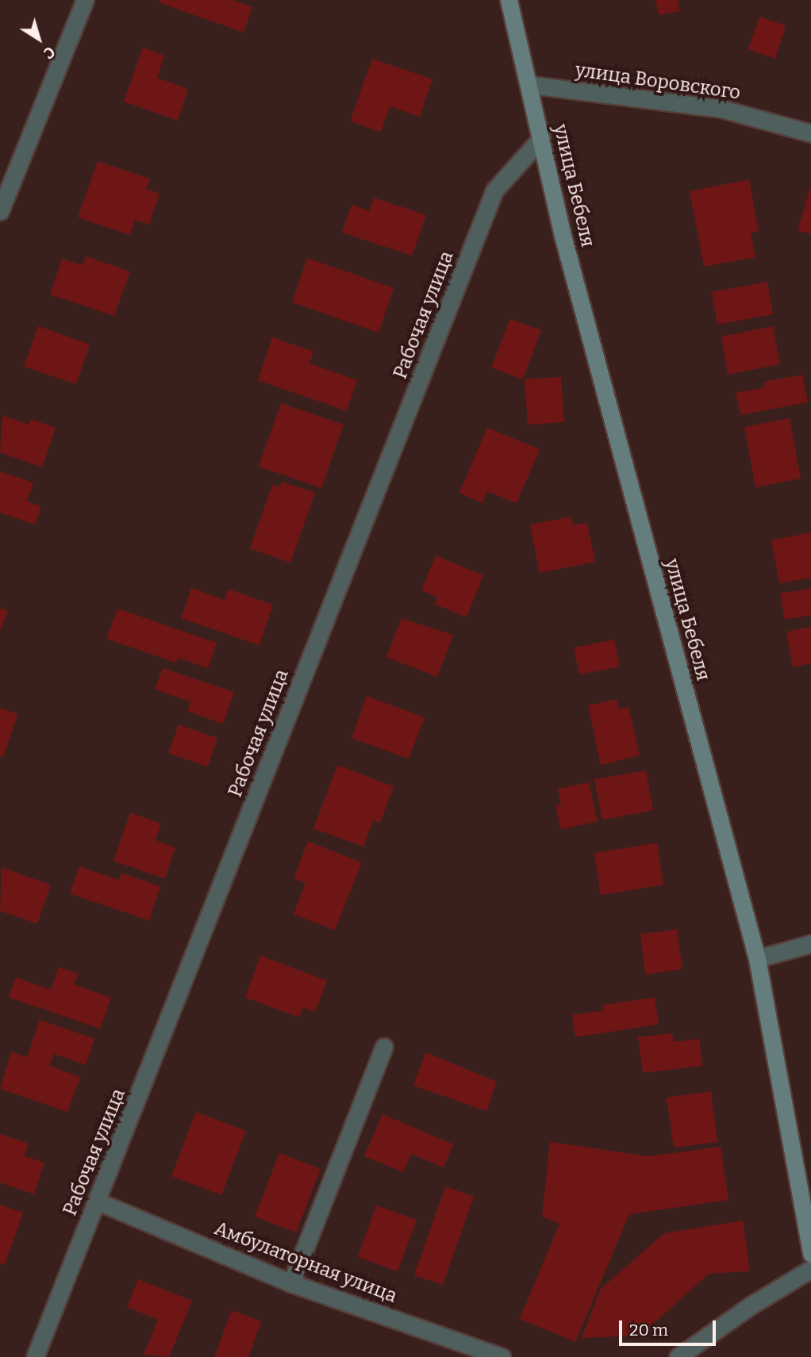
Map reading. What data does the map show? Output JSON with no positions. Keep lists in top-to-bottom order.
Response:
{
  "streets": {
    "street": [
      "улица Воровского",
      "улица Бебеля",
      "Рабочая улица",
      "Амбулаторная улица"
    ]
  },
  "crossings": [
    ["улица Воровского", "улица Бебеля"],
    ["улица Бебеля", "Рабочая улица"],
    ["Рабочая улица", "Амбулаторная улица"]
  ],
  "scale_bar": "20 m",
  "north": "bottom right"
}
